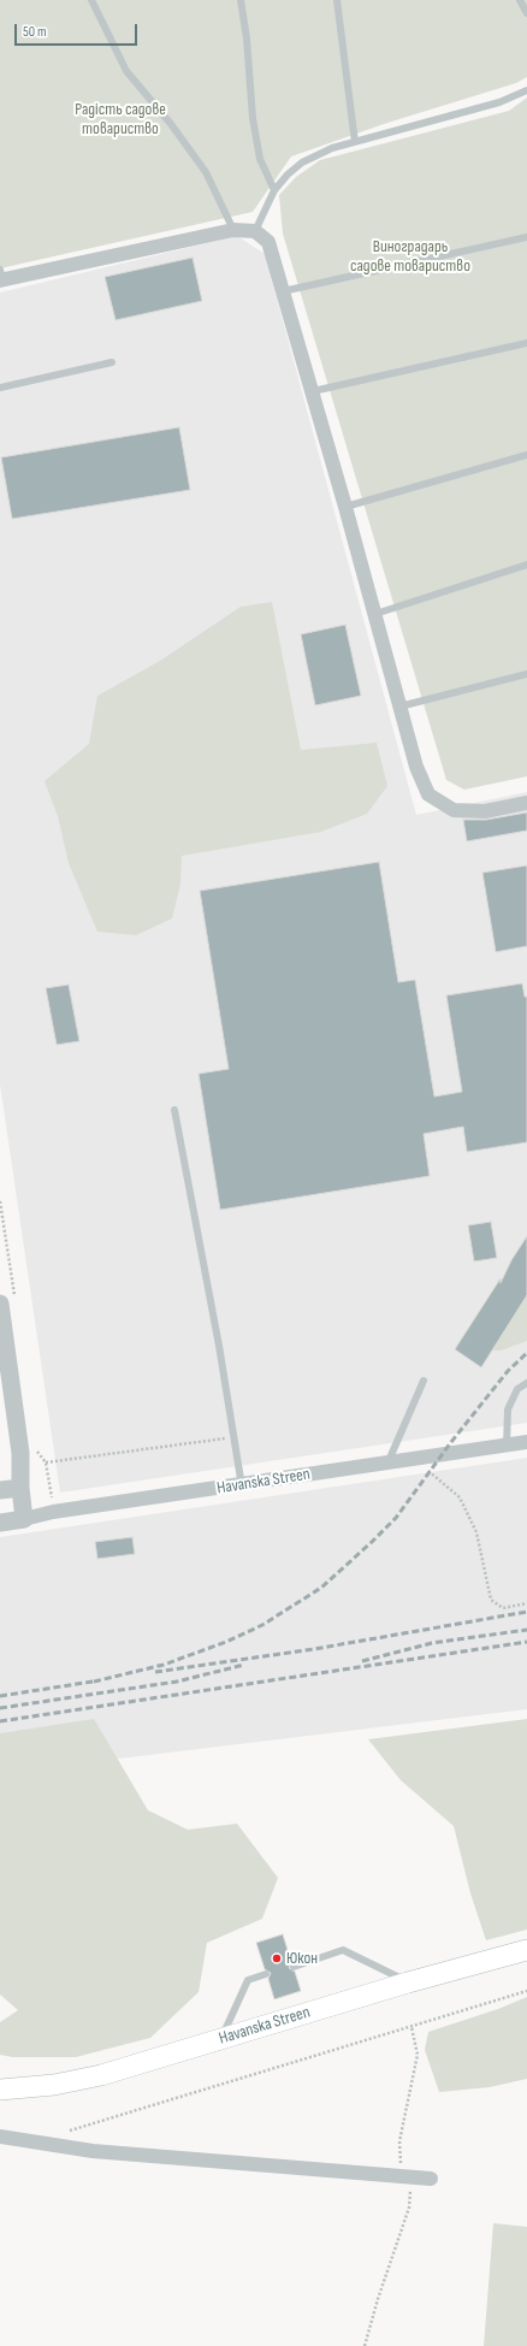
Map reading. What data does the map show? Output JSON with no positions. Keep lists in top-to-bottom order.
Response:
{
  "streets": {
    "main road": ["Havanska Streen"]
  },
  "parks": ["Радість садове товариство", "Виноградарь садове товариство"],
  "places": ["Юкон"],
  "scale_bar": "50 m"
}
